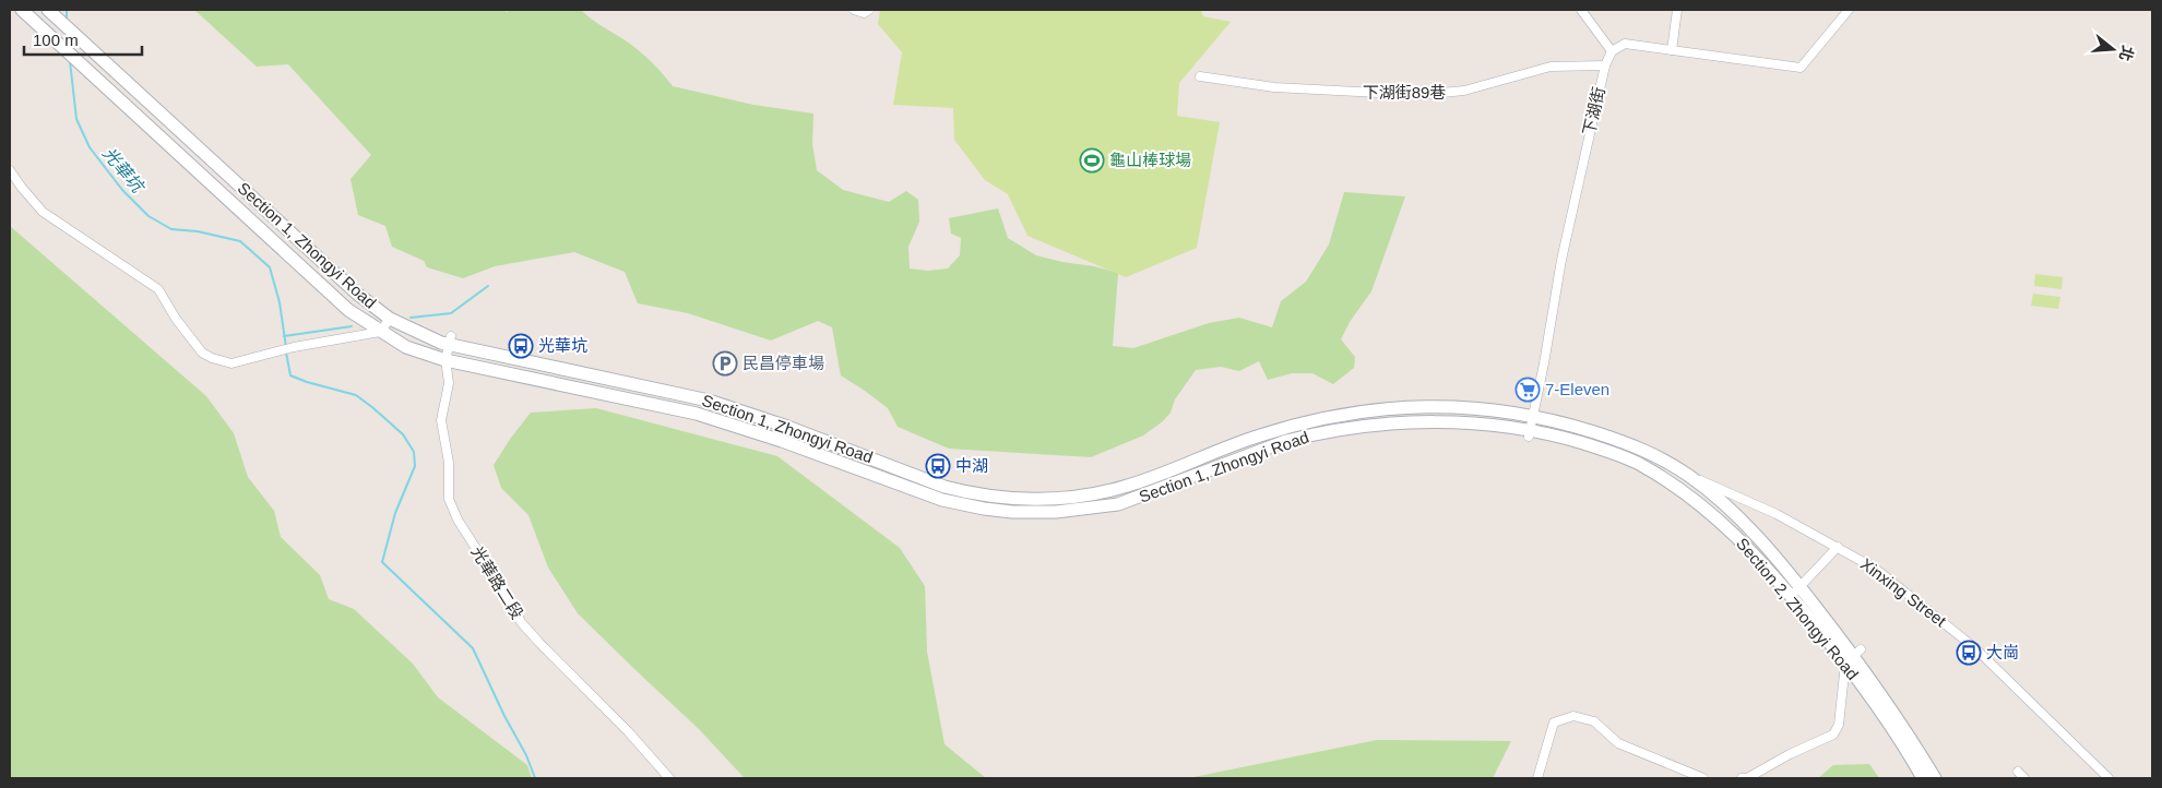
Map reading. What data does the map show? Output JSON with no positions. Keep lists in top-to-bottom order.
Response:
{
  "streets": {
    "main road": ["Section 1, Zhongyi Road", "Section 2, Zhongyi Road"],
    "street": [
      "下湖街89巷",
      "下湖街",
      "光華路二段",
      "Xinxing Street"
    ]
  },
  "crossings": [
    ["下湖街89巷", "下湖街"],
    ["下湖街", "Section 1, Zhongyi Road"],
    ["下湖街", "Section 2, Zhongyi Road"],
    ["Section 1, Zhongyi Road", "光華路二段"],
    ["Section 1, Zhongyi Road", "Section 2, Zhongyi Road"],
    ["Xinxing Street", "Section 2, Zhongyi Road"]
  ],
  "water": ["光華坑"],
  "places": {
    "sports": ["龜山棒球場"],
    "bus stop": ["光華坑", "中湖", "大崗"],
    "parking": ["民昌停車場"],
    "supermarket": ["7-Eleven"]
  },
  "scale_bar": "100 m",
  "north": "right"
}
